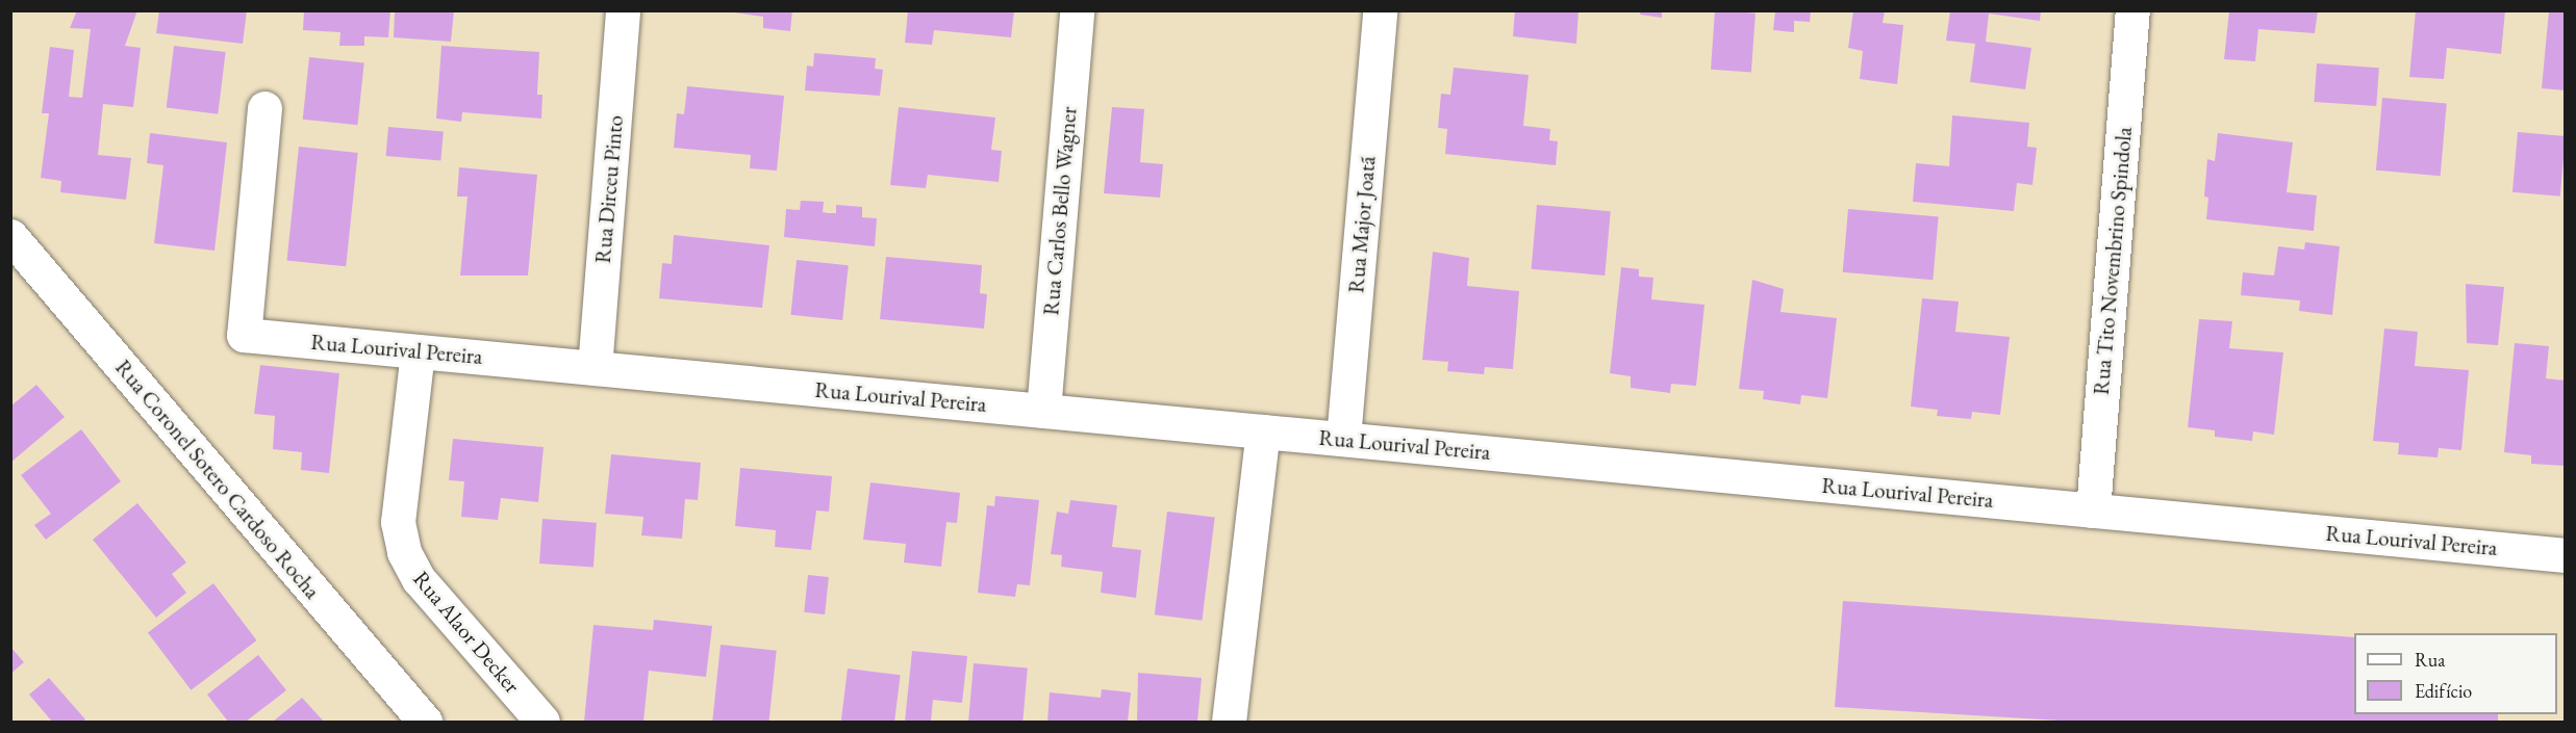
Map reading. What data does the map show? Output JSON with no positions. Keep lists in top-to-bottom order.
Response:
{
  "streets": {
    "street": [
      "Rua Dirceu Pinto",
      "Rua Carlos Bello Wagner",
      "Rua Major Joatã",
      "Rua Tito Novembrino Spindola",
      "Rua Lourival Pereira",
      "Rua Coronel Sotero Cardoso Rocha",
      "Rua Alaor Decker"
    ]
  },
  "crossings": [
    ["Rua Dirceu Pinto", "Rua Lourival Pereira"],
    ["Rua Carlos Bello Wagner", "Rua Lourival Pereira"],
    ["Rua Major Joatã", "Rua Lourival Pereira"],
    ["Rua Tito Novembrino Spindola", "Rua Lourival Pereira"],
    ["Rua Lourival Pereira", "Rua Alaor Decker"]
  ],
  "legend": ["Rua", "Edifício"]
}
